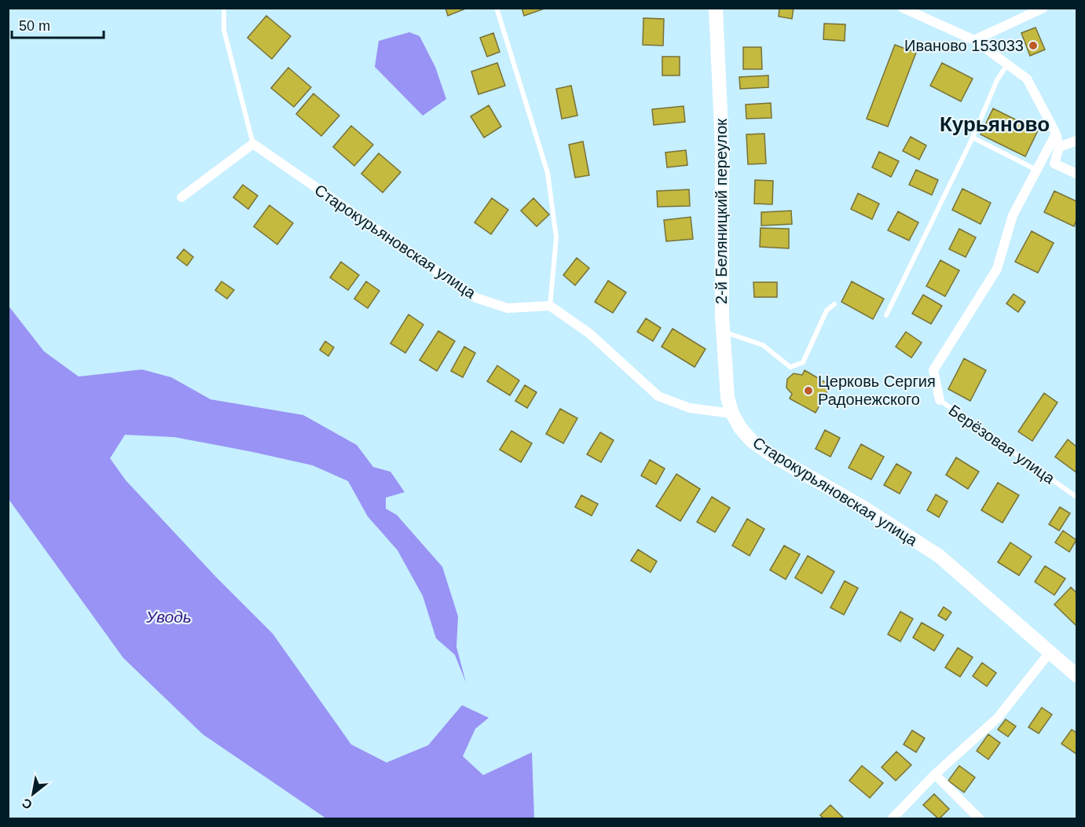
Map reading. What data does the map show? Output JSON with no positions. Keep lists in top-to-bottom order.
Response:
{
  "streets": {
    "main road": ["2-й Беляницкий переулок", "Старокурьяновская улица"],
    "street": ["Берёзовая улица"]
  },
  "crossings": [
    ["2-й Беляницкий переулок", "Старокурьяновская улица"]
  ],
  "districts": ["Курьяново"],
  "water": ["Уводь"],
  "places": ["Иваново 153033", "Церковь Сергия Радонежского"],
  "scale_bar": "50 m",
  "north": "bottom left"
}
